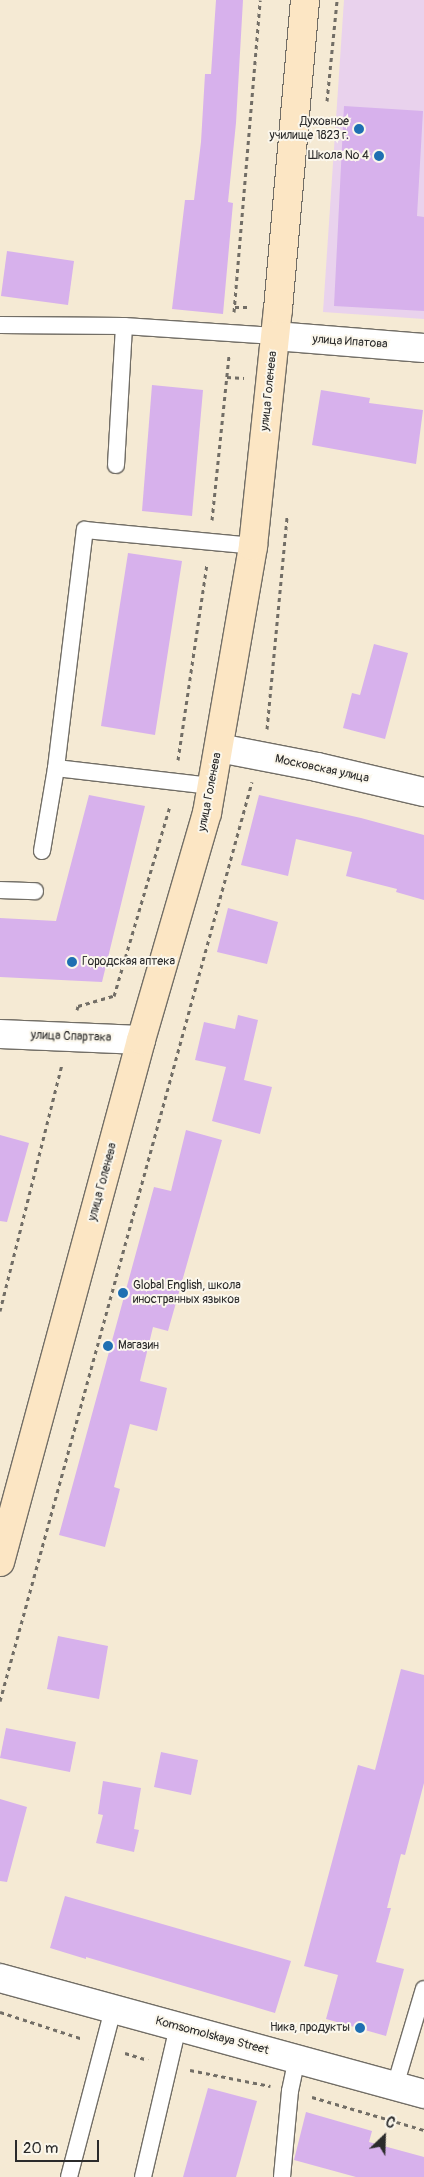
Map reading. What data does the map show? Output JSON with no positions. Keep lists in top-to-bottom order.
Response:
{
  "streets": {
    "main road": ["улица Голенева"],
    "street": [
      "улица Ипатова",
      "Московская улица",
      "улица Спартака",
      "Komsomolskaya Street"
    ]
  },
  "crossings": [
    ["улица Ипатова", "улица Голенева"],
    ["улица Голенева", "Московская улица"],
    ["улица Голенева", "улица Спартака"]
  ],
  "places": [
    "Духовное училище 1823 г.",
    "Школа № 4",
    "Городская аптека",
    "Global English, школа иностранных языков",
    "Магазин",
    "Ника, продукты"
  ],
  "scale_bar": "20 m",
  "north": "top right"
}
